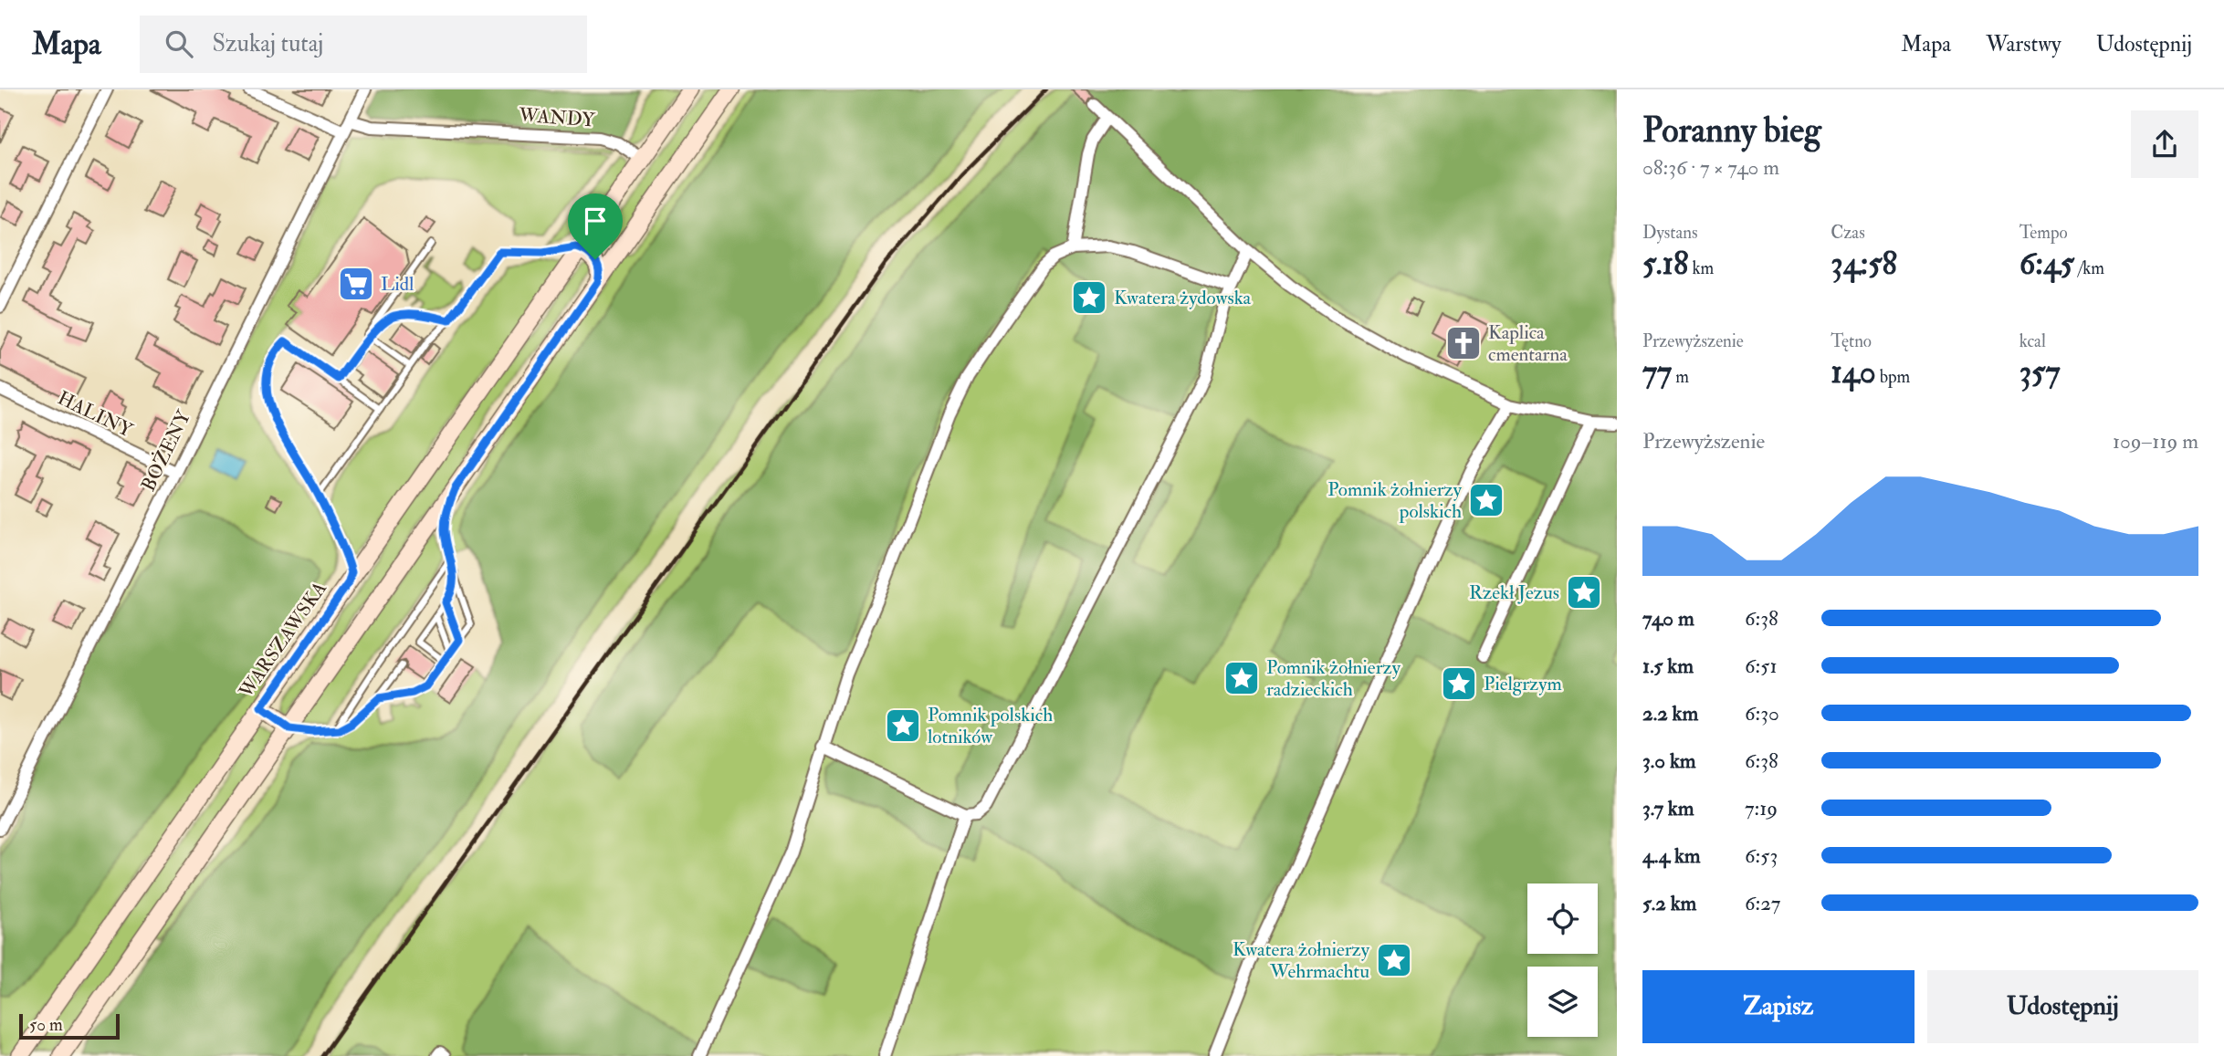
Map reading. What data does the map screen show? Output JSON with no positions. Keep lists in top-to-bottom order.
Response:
{
  "streets": {
    "main road": ["WARSZAWSKA"],
    "street": ["WANDY", "HALINY", "BOŻENY"]
  },
  "crossings": [
    ["WANDY", "BOŻENY"],
    ["WANDY", "WARSZAWSKA"],
    ["HALINY", "BOŻENY"]
  ],
  "places": {
    "supermarket": ["Lidl"],
    "place": [
      "Kwatera żydowska",
      "Pomnik żołnierzy polskich",
      "Rzekł Jezus",
      "Pomnik żołnierzy radzieckich",
      "Pielgrzym",
      "Pomnik polskich lotników",
      "Kwatera żołnierzy Wehrmachtu"
    ],
    "church": ["Kaplica cmentarna"]
  },
  "scale_bar": "50 m",
  "page": {
    "header": "Mapa",
    "search": "Szukaj tutaj",
    "nav": ["Mapa", "Warstwy", "Udostępnij"],
    "heading": ["Poranny bieg", "08:36 · 7 × 740 m"],
    "stats": [
      ["Dystans", "5.18 km"],
      ["Czas", "34:58"],
      ["Tempo", "6:45 /km"],
      ["Przewyższenie", "77 m"],
      ["Tętno", "140 bpm"],
      ["kcal", "357"]
    ],
    "chart": ["Przewyższenie", "109–119 m"],
    "list": [
      {
        "name": "740 m",
        "note": "6:38"
      },
      {
        "name": "1.5 km",
        "note": "6:51"
      },
      {
        "name": "2.2 km",
        "note": "6:30"
      },
      {
        "name": "3.0 km",
        "note": "6:38"
      },
      {
        "name": "3.7 km",
        "note": "7:19"
      },
      {
        "name": "4.4 km",
        "note": "6:53"
      },
      {
        "name": "5.2 km",
        "note": "6:27"
      }
    ],
    "buttons": ["Zapisz", "Udostępnij"],
    "scale": "50 m"
  }
}
